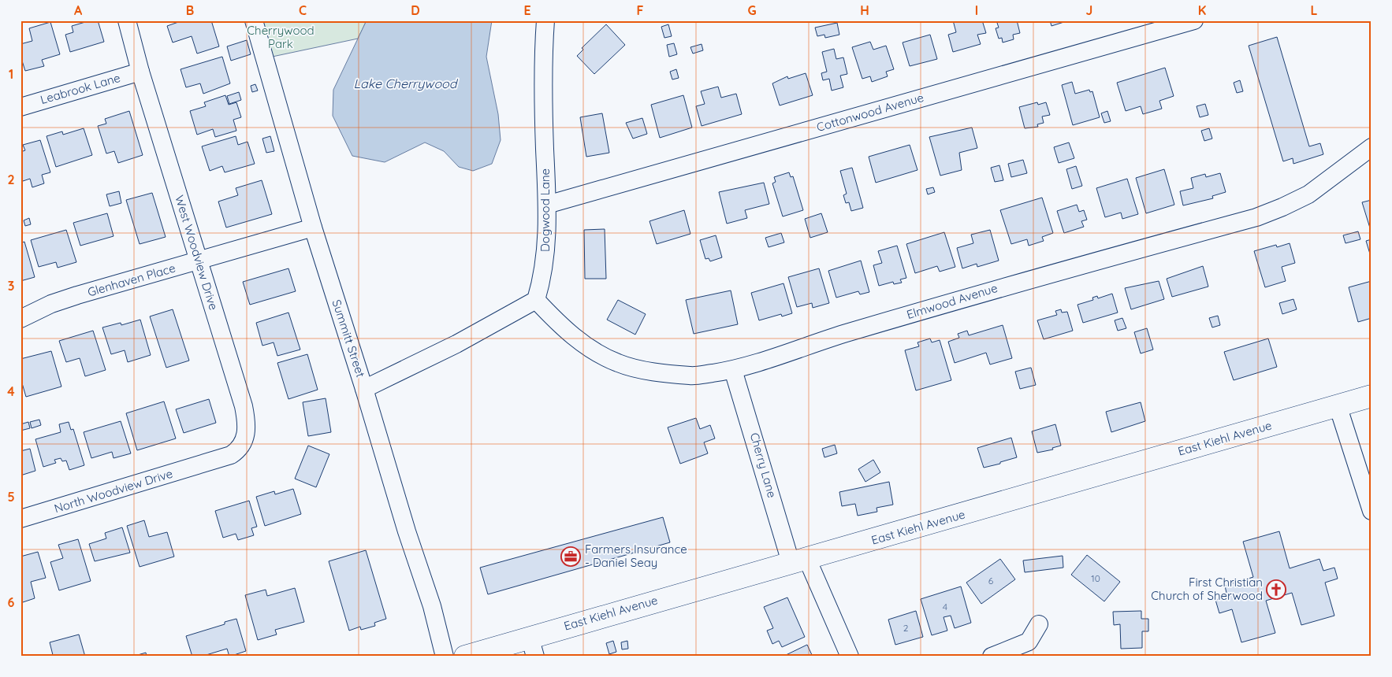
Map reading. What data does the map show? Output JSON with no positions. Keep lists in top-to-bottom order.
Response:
{
  "streets": {
    "main road": ["East Kiehl Avenue"],
    "street": [
      "Leabrook Lane",
      "Cottonwood Avenue",
      "Dogwood Lane",
      "West Woodview Drive",
      "Glenhaven Place",
      "Elmwood Avenue",
      "Summitt Street",
      "Cherry Lane",
      "North Woodview Drive"
    ]
  },
  "crossings": [
    ["Leabrook Lane", "West Woodview Drive"],
    ["Cottonwood Avenue", "Dogwood Lane"],
    ["Dogwood Lane", "Elmwood Avenue"],
    ["West Woodview Drive", "Glenhaven Place"],
    ["West Woodview Drive", "North Woodview Drive"],
    ["Glenhaven Place", "Summitt Street"],
    ["Elmwood Avenue", "Cherry Lane"],
    ["East Kiehl Avenue", "Cherry Lane"]
  ],
  "water": ["Lake Cherrywood"],
  "parks": ["Cherrywood Park"],
  "places": {
    "office": ["Farmers Insurance - Daniel Seay"],
    "church": ["First Christian Church of Sherwood"]
  },
  "house_numbers": [
    "10",
    "6",
    "4",
    "2"
  ],
  "grid": {
    "columns": [
      "A",
      "B",
      "C",
      "D",
      "E",
      "F",
      "G",
      "H",
      "I",
      "J",
      "K",
      "L"
    ],
    "rows": [
      "1",
      "2",
      "3",
      "4",
      "5",
      "6"
    ]
  }
}
